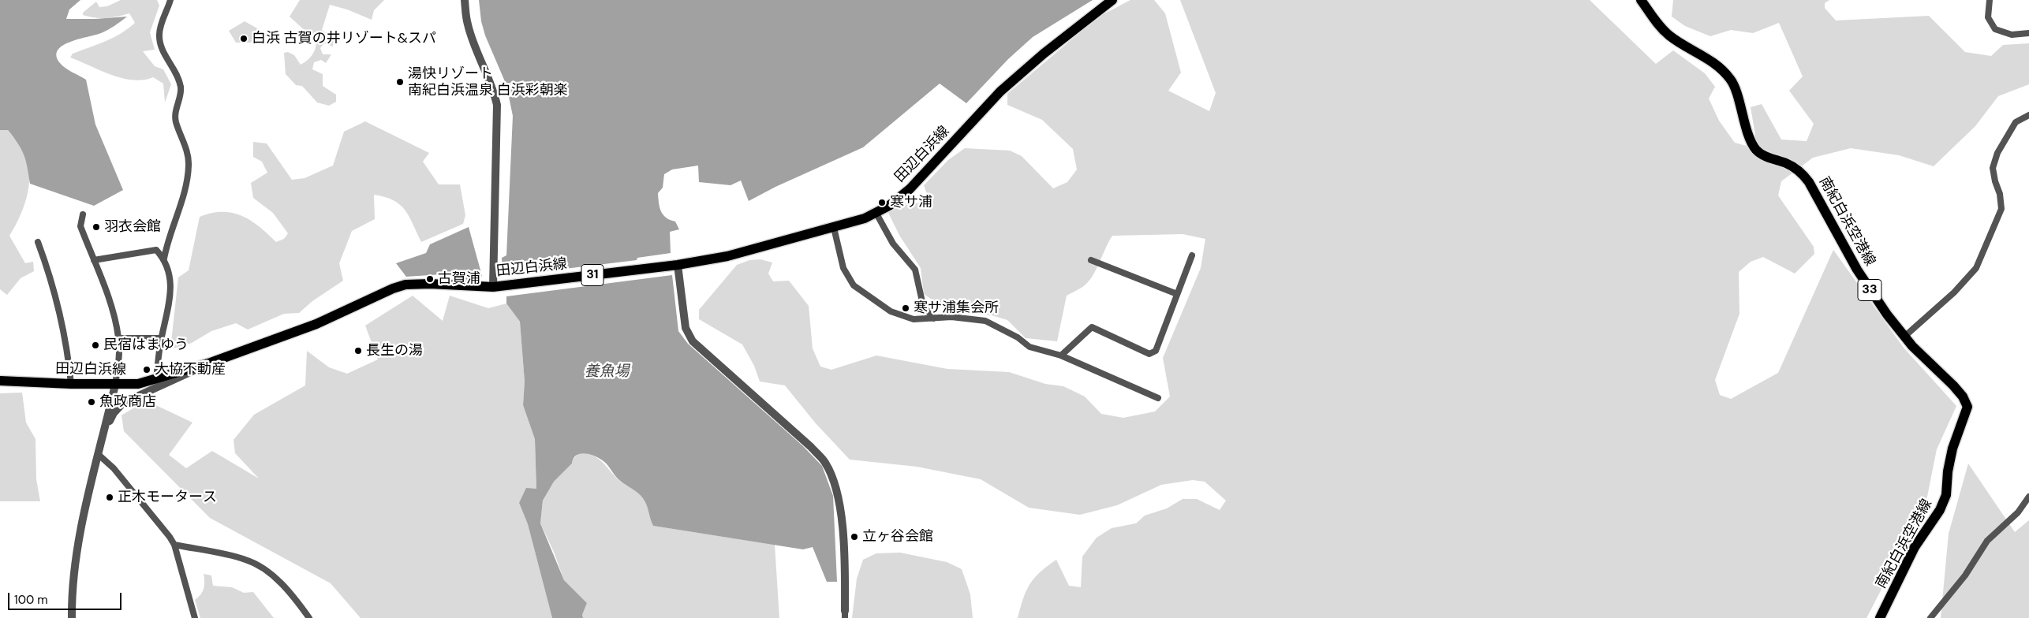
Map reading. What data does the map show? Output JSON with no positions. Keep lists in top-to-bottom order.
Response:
{
  "streets": {
    "main road": [
      "田辺白浜線",
      "南紀白浜空港線",
      "31",
      "33"
    ]
  },
  "water": ["養魚場"],
  "places": [
    "白浜 古賀の井リゾート&スパ",
    "湯快リゾート 南紀白浜温泉 白浜彩朝楽",
    "寒サ浦",
    "羽衣会館",
    "古賀浦",
    "寒サ浦集会所",
    "民宿はまゆう",
    "長生の湯",
    "大協不動産",
    "魚政商店",
    "正木モータース",
    "立ヶ谷会館"
  ],
  "scale_bar": "100 m"
}
